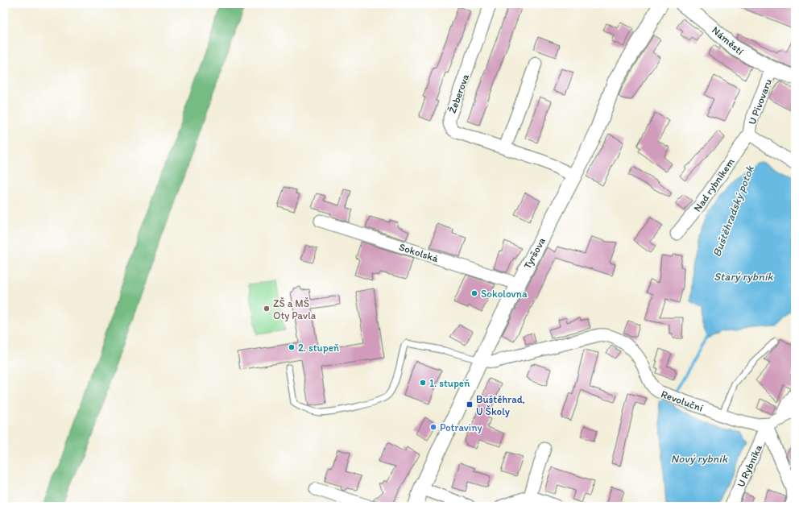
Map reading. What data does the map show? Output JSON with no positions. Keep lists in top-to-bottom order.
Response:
{
  "streets": {
    "street": [
      "Náměstí",
      "Žeberova",
      "U Pivovaru",
      "Nad rybníkem",
      "Sokolská",
      "Tyršova",
      "Revoluční",
      "U Rybníka"
    ]
  },
  "crossings": [
    ["Náměstí", "U Pivovaru"],
    ["Žeberova", "Tyršova"],
    ["U Pivovaru", "Nad rybníkem"],
    ["Sokolská", "Tyršova"],
    ["Tyršova", "Revoluční"],
    ["Revoluční", "U Rybníka"]
  ],
  "water": ["Buštěhradský potok", "Starý rybník", "Nový rybník"],
  "places": {
    "other": [
      "Sokolovna",
      "ZŠ a MŠ Oty Pavla",
      "2. stupeň",
      "1. stupeň",
      "Potraviny"
    ],
    "transit": ["Buštěhrad, U Školy"]
  }
}
